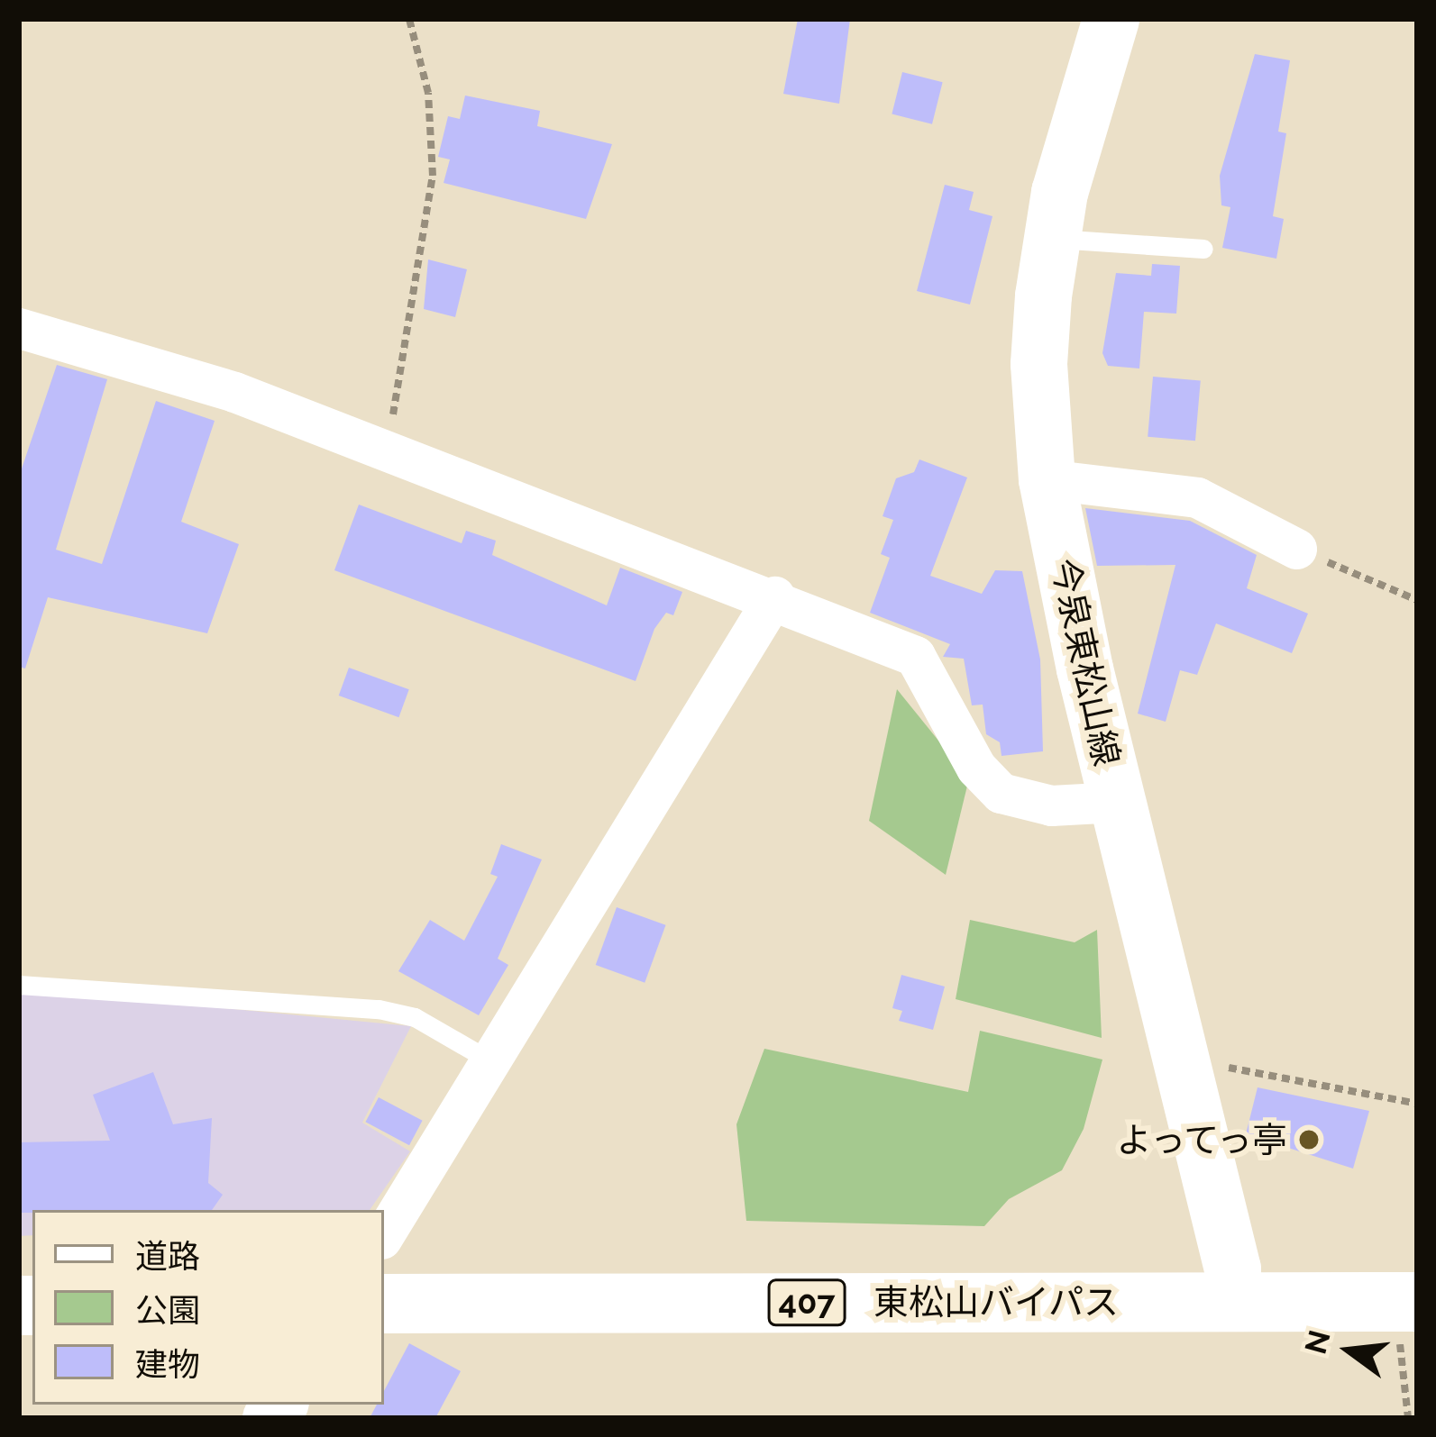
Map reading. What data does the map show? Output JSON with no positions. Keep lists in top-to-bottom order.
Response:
{
  "streets": {
    "highway": ["東松山バイパス", "407"],
    "main road": ["今泉東松山線"]
  },
  "crossings": [
    ["今泉東松山線", "東松山バイパス"]
  ],
  "places": ["よってっ亭"],
  "legend": ["道路", "公園", "建物"],
  "north": "left"
}
